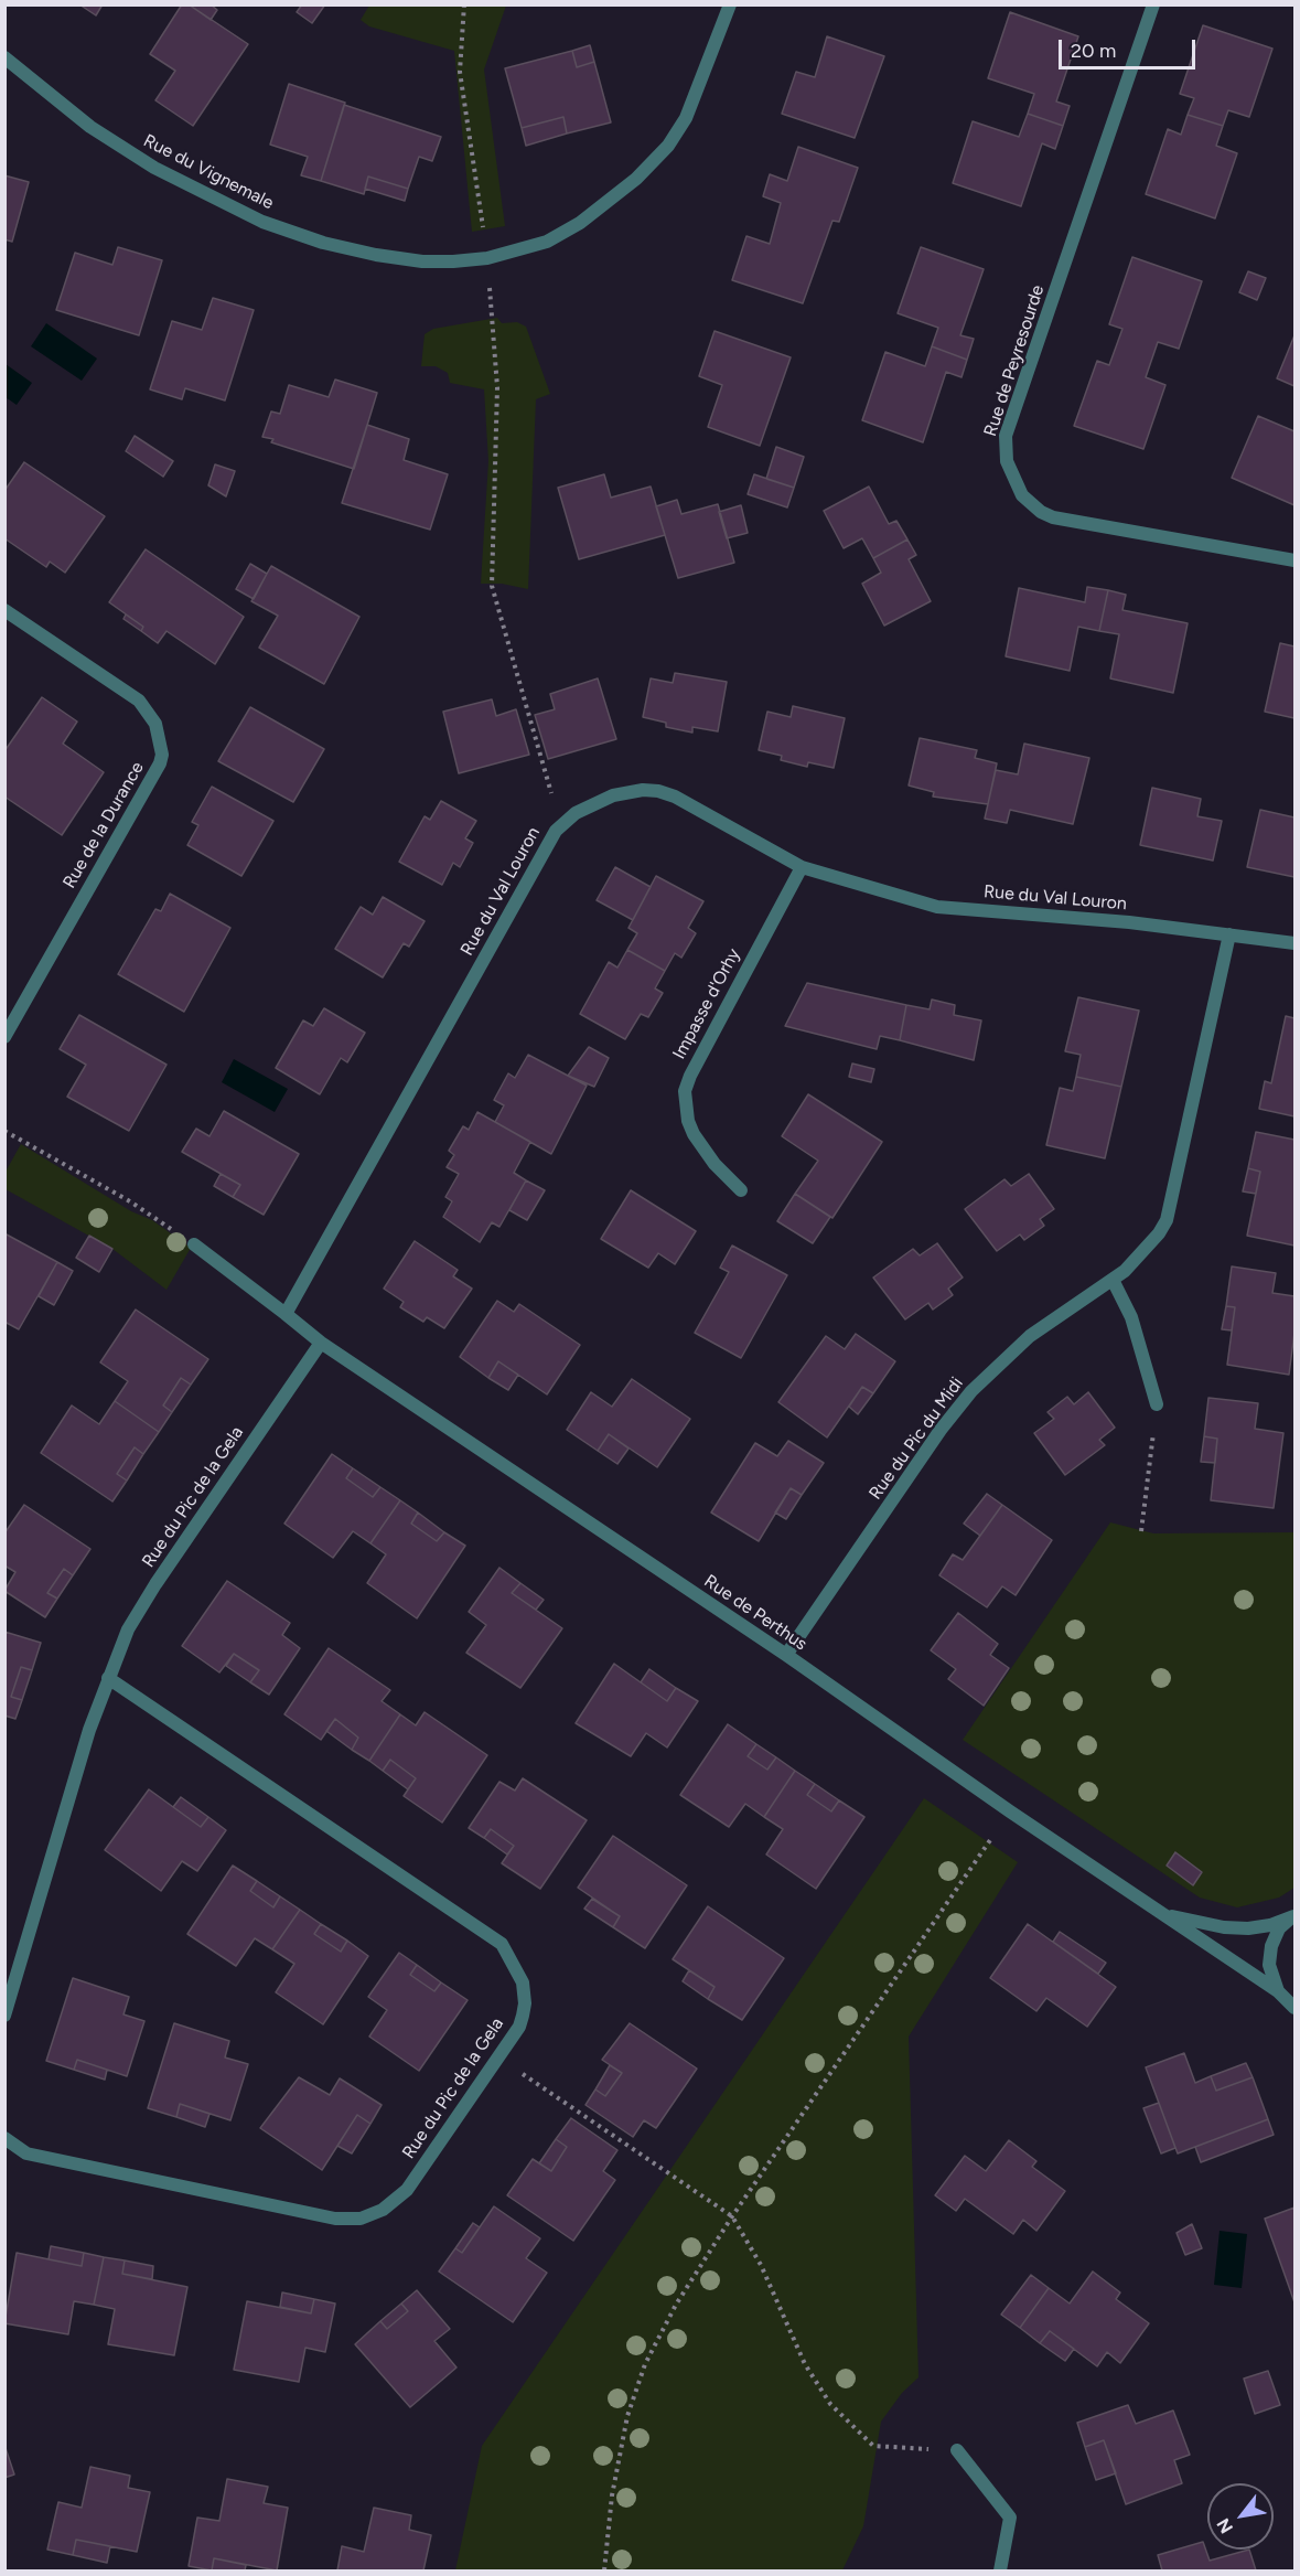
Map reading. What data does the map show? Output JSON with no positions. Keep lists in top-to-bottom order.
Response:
{
  "streets": {
    "street": [
      "Rue du Vignemale",
      "Rue de Peyresourde",
      "Rue de la Durance",
      "Rue du Val Louron",
      "Impasse d'Orhy",
      "Rue du Pic du Midi",
      "Rue du Pic de la Gela",
      "Rue de Perthus"
    ]
  },
  "crossings": [
    ["Rue du Val Louron", "Impasse d'Orhy"],
    ["Rue du Val Louron", "Rue du Pic du Midi"],
    ["Rue du Pic du Midi", "Rue de Perthus"],
    ["Rue du Pic de la Gela", "Rue de Perthus"]
  ],
  "scale_bar": "20 m",
  "north": "bottom left"
}
